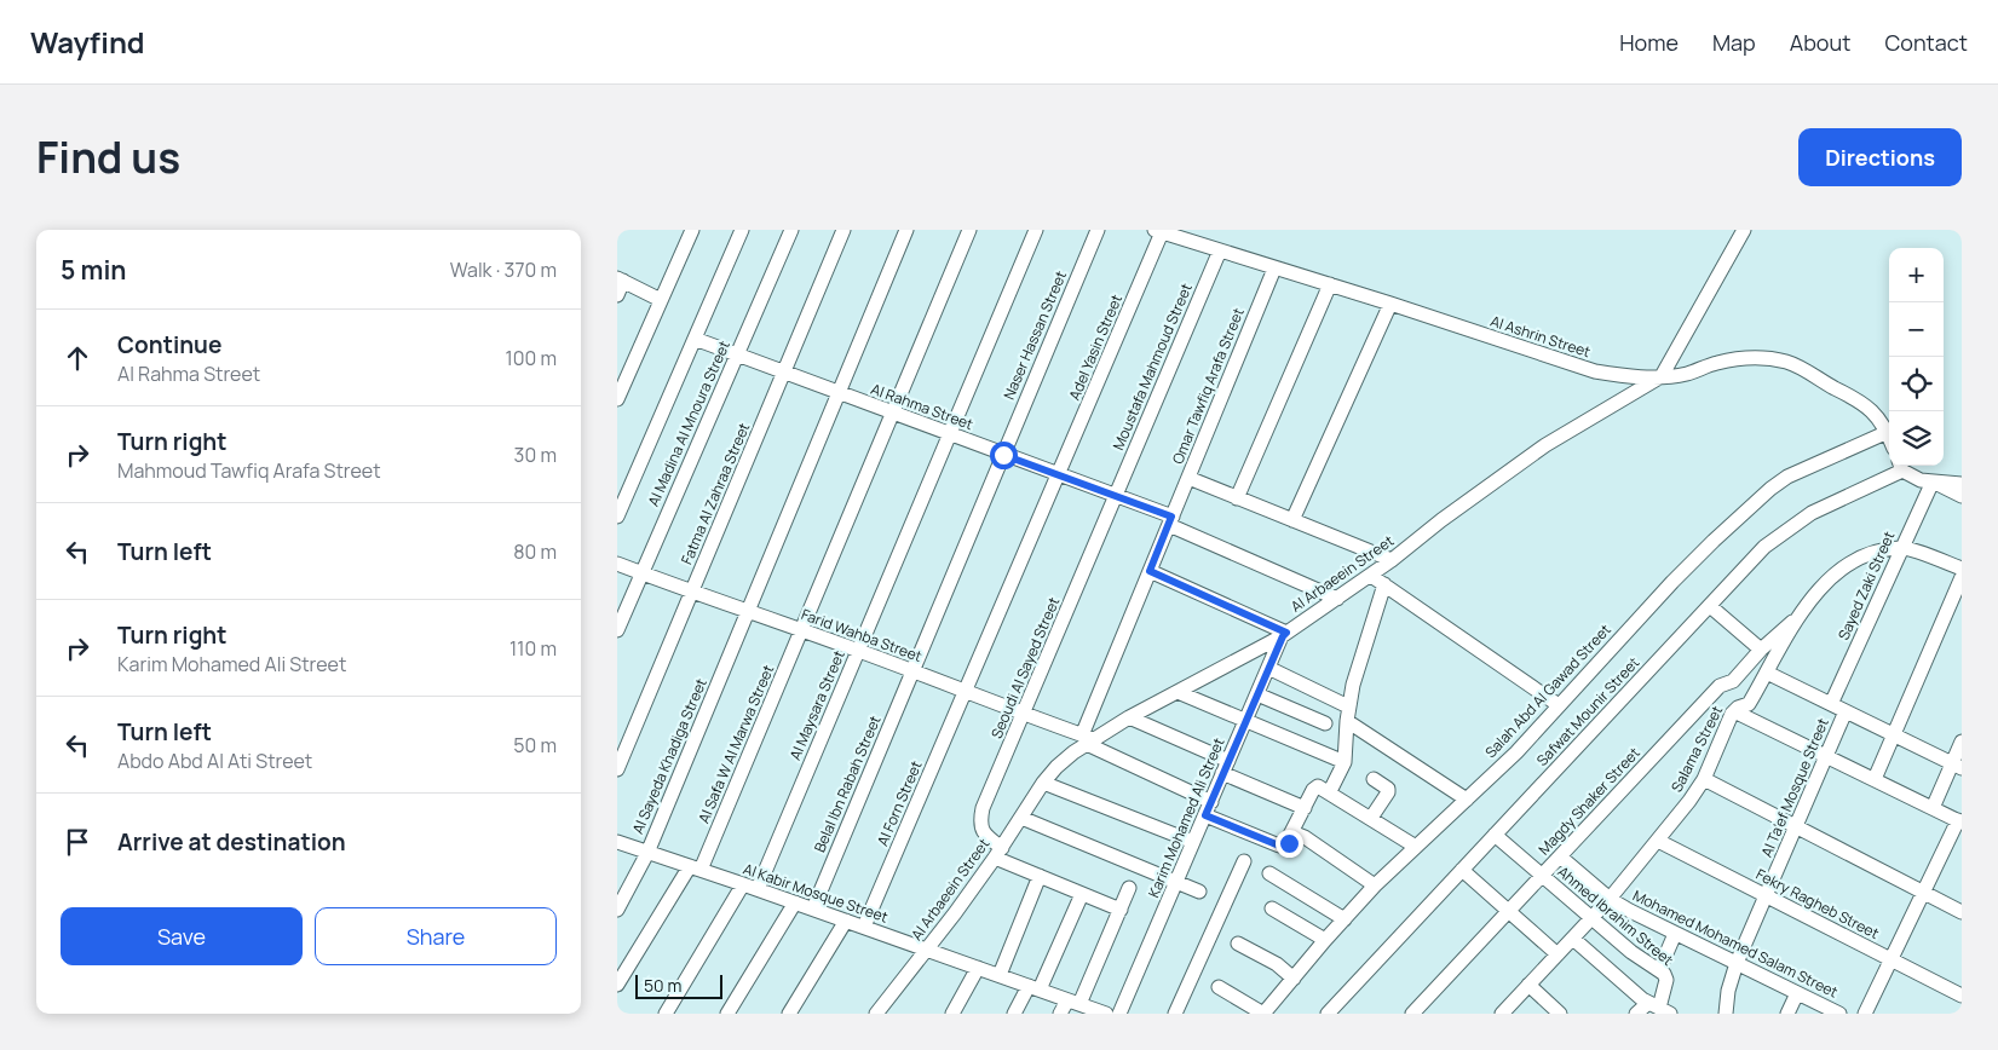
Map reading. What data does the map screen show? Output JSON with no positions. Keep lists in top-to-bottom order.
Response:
{
  "streets": {
    "street": [
      "Naser Hassan Street",
      "Al Ashrin Street",
      "Adel Yasin Street",
      "Moustafa Mahmoud Street",
      "Omar Tawfiq Arafa Street",
      "Al Rahma Street",
      "Al Madina Al Mnoura Street",
      "Fatma Al Zahraa Street",
      "Al Arbaeein Street",
      "Sayed Zaki Street",
      "Farid Wahba Street",
      "Seoudi Al Sayed Street",
      "Salah Abd Al Gawad Street",
      "Al Maysara Street",
      "Safwat Mounir Street",
      "Al Safa W Al Marwa Street",
      "Salama Street",
      "Al Sayeda Khadiga Street",
      "Belal Ibn Rabah Street",
      "Al Ta'ef Mosque Street",
      "Magdy Shaker Street",
      "Al Forn Street",
      "Karim Mohamed Ali Street",
      "Al Kabir Mosque Street",
      "Fekry Ragheb Street",
      "Ahmed Ibrahim Street",
      "Mohamed Mohamed Salam Street"
    ]
  },
  "crossings": [
    ["Naser Hassan Street", "Al Rahma Street"],
    ["Naser Hassan Street", "Farid Wahba Street"],
    ["Naser Hassan Street", "Belal Ibn Rabah Street"],
    ["Al Ashrin Street", "Adel Yasin Street"],
    ["Al Ashrin Street", "Moustafa Mahmoud Street"],
    ["Al Ashrin Street", "Omar Tawfiq Arafa Street"],
    ["Al Ashrin Street", "Al Arbaeein Street"],
    ["Al Ashrin Street", "Salah Abd Al Gawad Street"],
    ["Adel Yasin Street", "Al Rahma Street"],
    ["Adel Yasin Street", "Farid Wahba Street"],
    ["Adel Yasin Street", "Al Forn Street"],
    ["Moustafa Mahmoud Street", "Al Rahma Street"],
    ["Moustafa Mahmoud Street", "Seoudi Al Sayed Street"],
    ["Omar Tawfiq Arafa Street", "Al Rahma Street"],
    ["Omar Tawfiq Arafa Street", "Al Arbaeein Street"],
    ["Omar Tawfiq Arafa Street", "Farid Wahba Street"],
    ["Al Rahma Street", "Al Madina Al Mnoura Street"],
    ["Al Rahma Street", "Fatma Al Zahraa Street"],
    ["Al Rahma Street", "Al Arbaeein Street"],
    ["Al Rahma Street", "Seoudi Al Sayed Street"],
    ["Al Rahma Street", "Al Maysara Street"],
    ["Al Rahma Street", "Al Safa W Al Marwa Street"],
    ["Al Madina Al Mnoura Street", "Farid Wahba Street"],
    ["Fatma Al Zahraa Street", "Farid Wahba Street"],
    ["Al Arbaeein Street", "Farid Wahba Street"],
    ["Al Arbaeein Street", "Seoudi Al Sayed Street"],
    ["Al Arbaeein Street", "Karim Mohamed Ali Street"],
    ["Al Arbaeein Street", "Al Kabir Mosque Street"],
    ["Sayed Zaki Street", "Salama Street"],
    ["Farid Wahba Street", "Seoudi Al Sayed Street"],
    ["Farid Wahba Street", "Al Maysara Street"],
    ["Farid Wahba Street", "Al Safa W Al Marwa Street"],
    ["Farid Wahba Street", "Al Sayeda Khadiga Street"],
    ["Farid Wahba Street", "Belal Ibn Rabah Street"],
    ["Farid Wahba Street", "Al Forn Street"],
    ["Farid Wahba Street", "Karim Mohamed Ali Street"],
    ["Al Maysara Street", "Al Kabir Mosque Street"],
    ["Safwat Mounir Street", "Ahmed Ibrahim Street"],
    ["Al Safa W Al Marwa Street", "Al Kabir Mosque Street"],
    ["Salama Street", "Magdy Shaker Street"],
    ["Salama Street", "Fekry Ragheb Street"],
    ["Salama Street", "Ahmed Ibrahim Street"],
    ["Salama Street", "Mohamed Mohamed Salam Street"],
    ["Al Sayeda Khadiga Street", "Al Kabir Mosque Street"],
    ["Belal Ibn Rabah Street", "Al Kabir Mosque Street"],
    ["Al Ta'ef Mosque Street", "Fekry Ragheb Street"],
    ["Al Ta'ef Mosque Street", "Mohamed Mohamed Salam Street"],
    ["Magdy Shaker Street", "Ahmed Ibrahim Street"],
    ["Magdy Shaker Street", "Mohamed Mohamed Salam Street"],
    ["Al Forn Street", "Al Kabir Mosque Street"]
  ],
  "scale_bar": "50 m",
  "page": {
    "header": "Wayfind",
    "nav": [
      "Home",
      "Map",
      "About",
      "Contact"
    ],
    "title": "Find us",
    "buttons": [
      "Directions",
      ["Save", "Share"]
    ],
    "heading": ["5 min", "Walk · 370 m"],
    "map_buttons": ["+", "−"],
    "list": [
      ["Continue", "Al Rahma Street", "100 m"],
      ["Turn right", "Mahmoud Tawfiq Arafa Street", "30 m"],
      ["Turn left", "80 m"],
      ["Turn right", "Karim Mohamed Ali Street", "110 m"],
      ["Turn left", "Abdo Abd Al Ati Street", "50 m"],
      "Arrive at destination"
    ],
    "scale": "50 m"
  }
}
